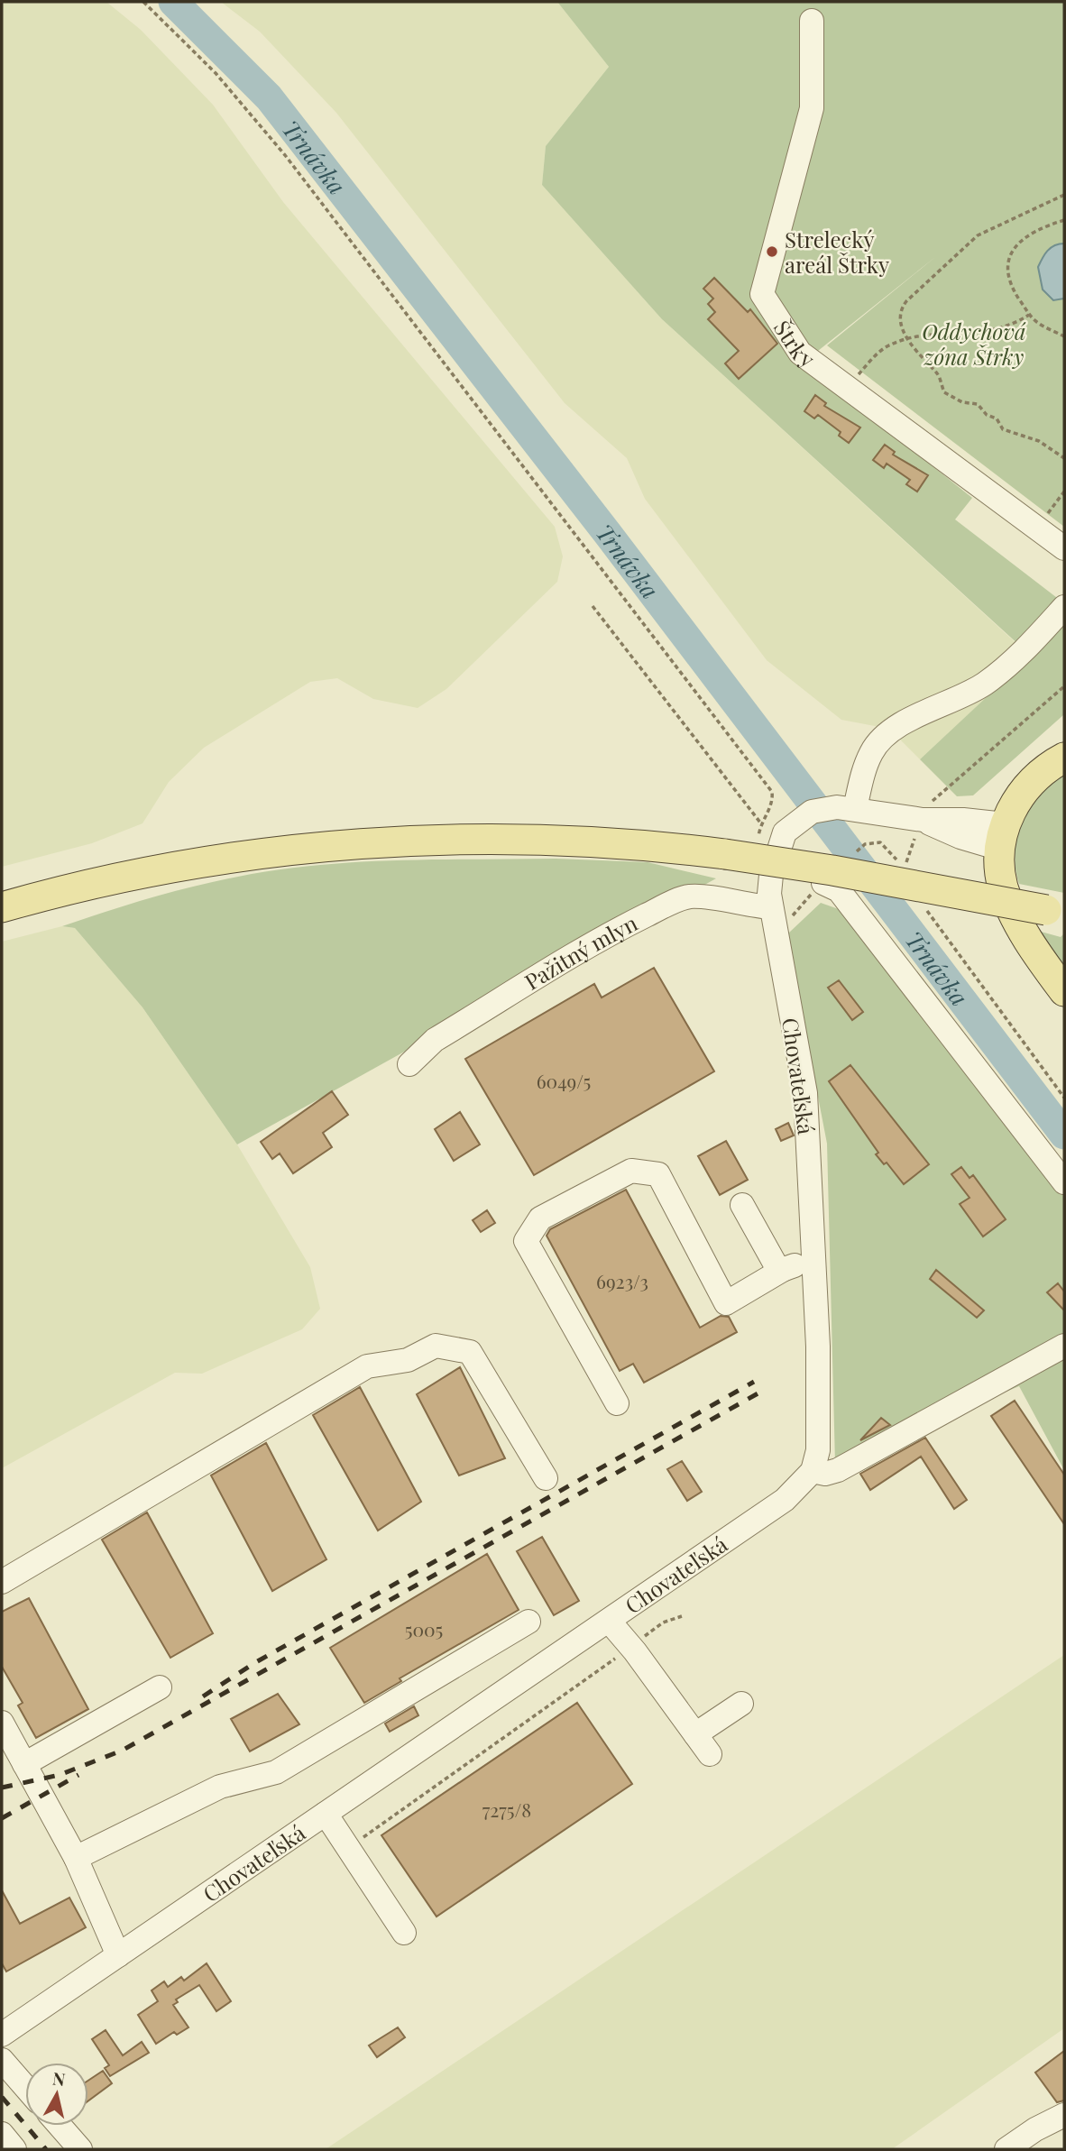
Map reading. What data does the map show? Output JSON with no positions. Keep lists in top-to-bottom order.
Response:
{
  "streets": {
    "street": ["Štrky", "Pažitný mlyn", "Chovateľská"]
  },
  "crossings": [
    ["Pažitný mlyn", "Chovateľská"]
  ],
  "water": ["Trnávka"],
  "parks": ["Oddychová zóna Štrky"],
  "places": ["Strelecký areál Štrky"],
  "house_numbers": [
    "6049/5",
    "6923/3",
    "5005",
    "7275/8"
  ],
  "north": "top"
}
